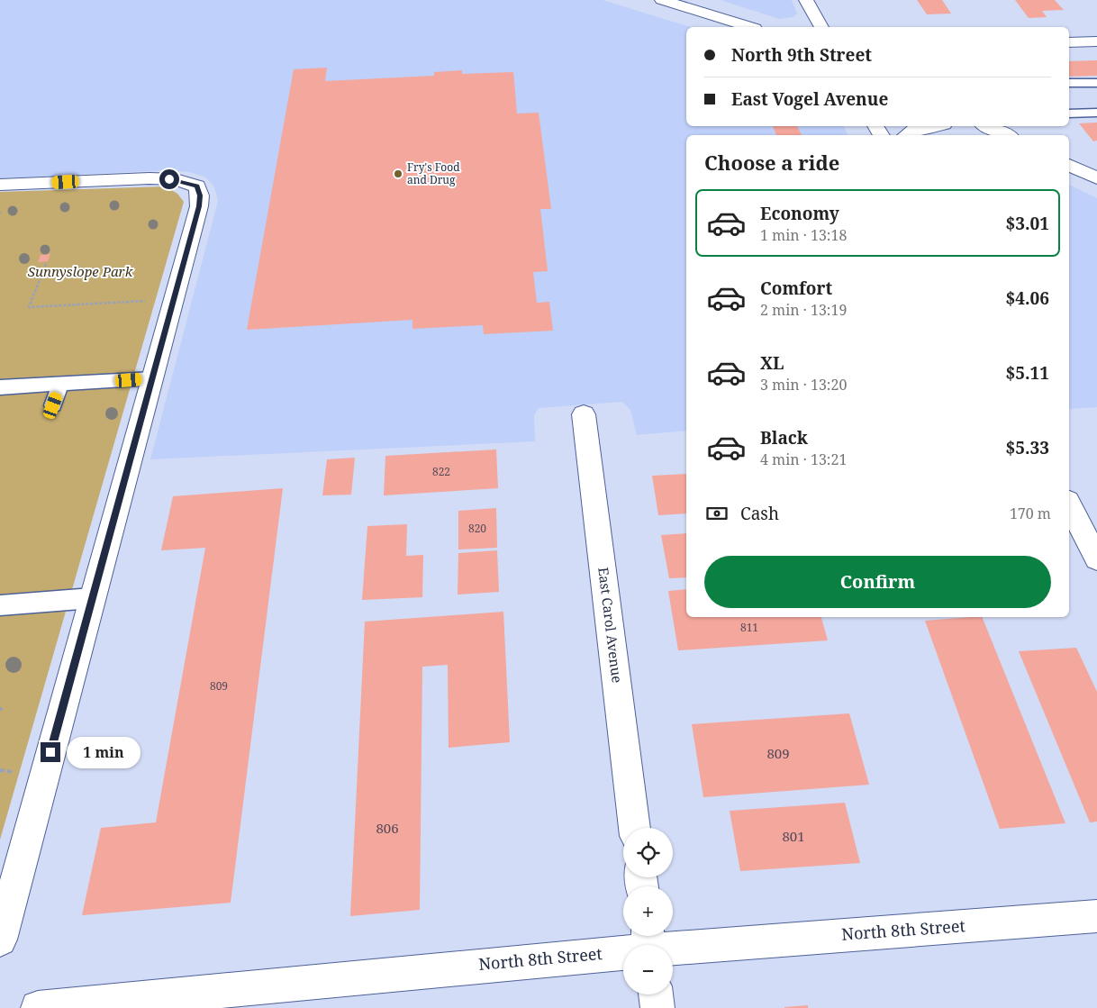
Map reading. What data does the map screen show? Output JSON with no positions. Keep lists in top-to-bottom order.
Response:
{
  "streets": {
    "street": ["East Carol Avenue", "North 8th Street"]
  },
  "parks": ["Sunnyslope Park"],
  "places": ["Fry's Food and Drug"],
  "house_numbers": [
    "822",
    "820",
    "811",
    "809",
    "809",
    "806",
    "801"
  ],
  "page": {
    "banner": ["North 9th Street", "East Vogel Avenue"],
    "heading": "Choose a ride",
    "list": [
      {
        "name": "Economy",
        "note": "1 min · 13:18",
        "value": "$3.01"
      },
      {
        "name": "Comfort",
        "note": "2 min · 13:19",
        "value": "$4.06"
      },
      {
        "name": "XL",
        "note": "3 min · 13:20",
        "value": "$5.11"
      },
      {
        "name": "Black",
        "note": "4 min · 13:21",
        "value": "$5.33"
      }
    ],
    "pay": ["Cash", "170 m"],
    "buttons": "Confirm",
    "bubble": "1 min",
    "map_buttons": ["+", "−"]
  }
}
